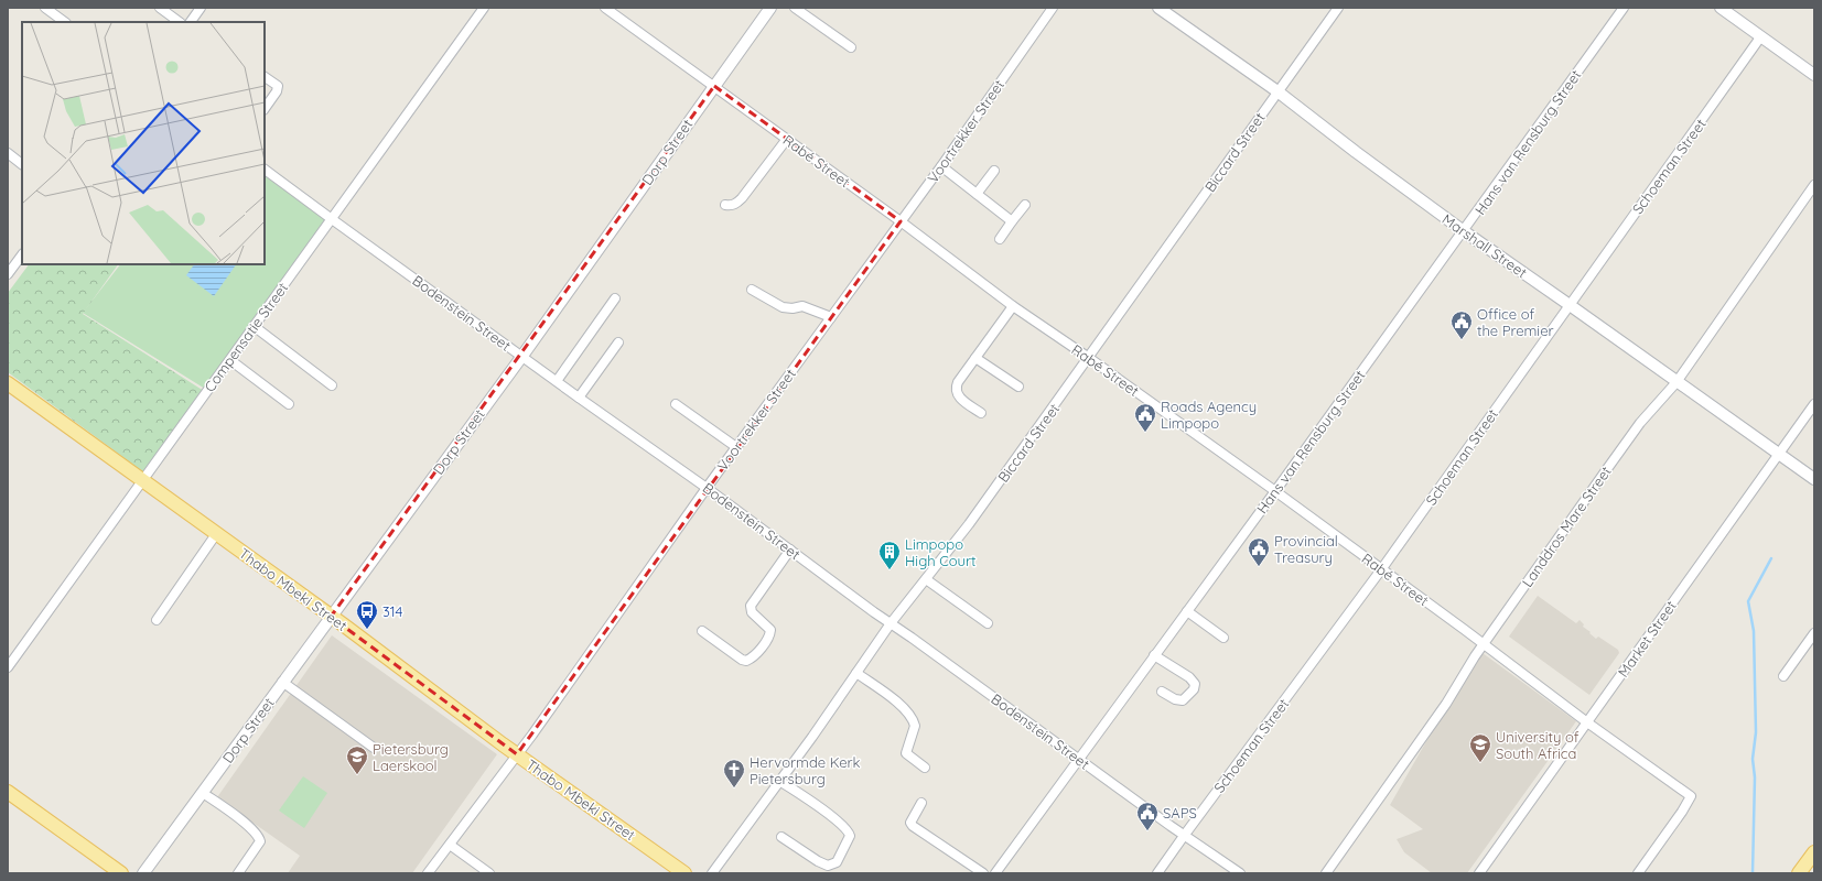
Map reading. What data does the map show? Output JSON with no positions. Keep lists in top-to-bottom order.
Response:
{
  "streets": {
    "main road": ["Thabo Mbeki Street"],
    "street": [
      "Voortrekker Street",
      "Hans van Rensburg Street",
      "Dorp Street",
      "Biccard Street",
      "Rabé Street",
      "Schoeman Street",
      "Marshall Street",
      "Bodenstein Street",
      "Compensatie Street",
      "Landdros Mare Street",
      "Market Street"
    ]
  },
  "crossings": [
    ["Voortrekker Street", "Rabé Street"],
    ["Voortrekker Street", "Bodenstein Street"],
    ["Voortrekker Street", "Thabo Mbeki Street"],
    ["Hans van Rensburg Street", "Rabé Street"],
    ["Hans van Rensburg Street", "Marshall Street"],
    ["Hans van Rensburg Street", "Bodenstein Street"],
    ["Dorp Street", "Rabé Street"],
    ["Dorp Street", "Bodenstein Street"],
    ["Dorp Street", "Thabo Mbeki Street"],
    ["Biccard Street", "Rabé Street"],
    ["Biccard Street", "Marshall Street"],
    ["Biccard Street", "Bodenstein Street"],
    ["Rabé Street", "Schoeman Street"],
    ["Rabé Street", "Landdros Mare Street"],
    ["Rabé Street", "Market Street"],
    ["Schoeman Street", "Marshall Street"],
    ["Schoeman Street", "Bodenstein Street"],
    ["Marshall Street", "Landdros Mare Street"],
    ["Marshall Street", "Market Street"],
    ["Bodenstein Street", "Compensatie Street"],
    ["Compensatie Street", "Thabo Mbeki Street"]
  ],
  "places": {
    "public building": [
      "Office of the Premier",
      "Roads Agency Limpopo",
      "Provincial Treasury",
      "SAPS"
    ],
    "building": ["Limpopo High Court"],
    "bus stop": ["314"],
    "school or university": ["University of South Africa", "Pietersburg Laerskool"],
    "church": ["Hervormde Kerk Pietersburg"]
  }
}
